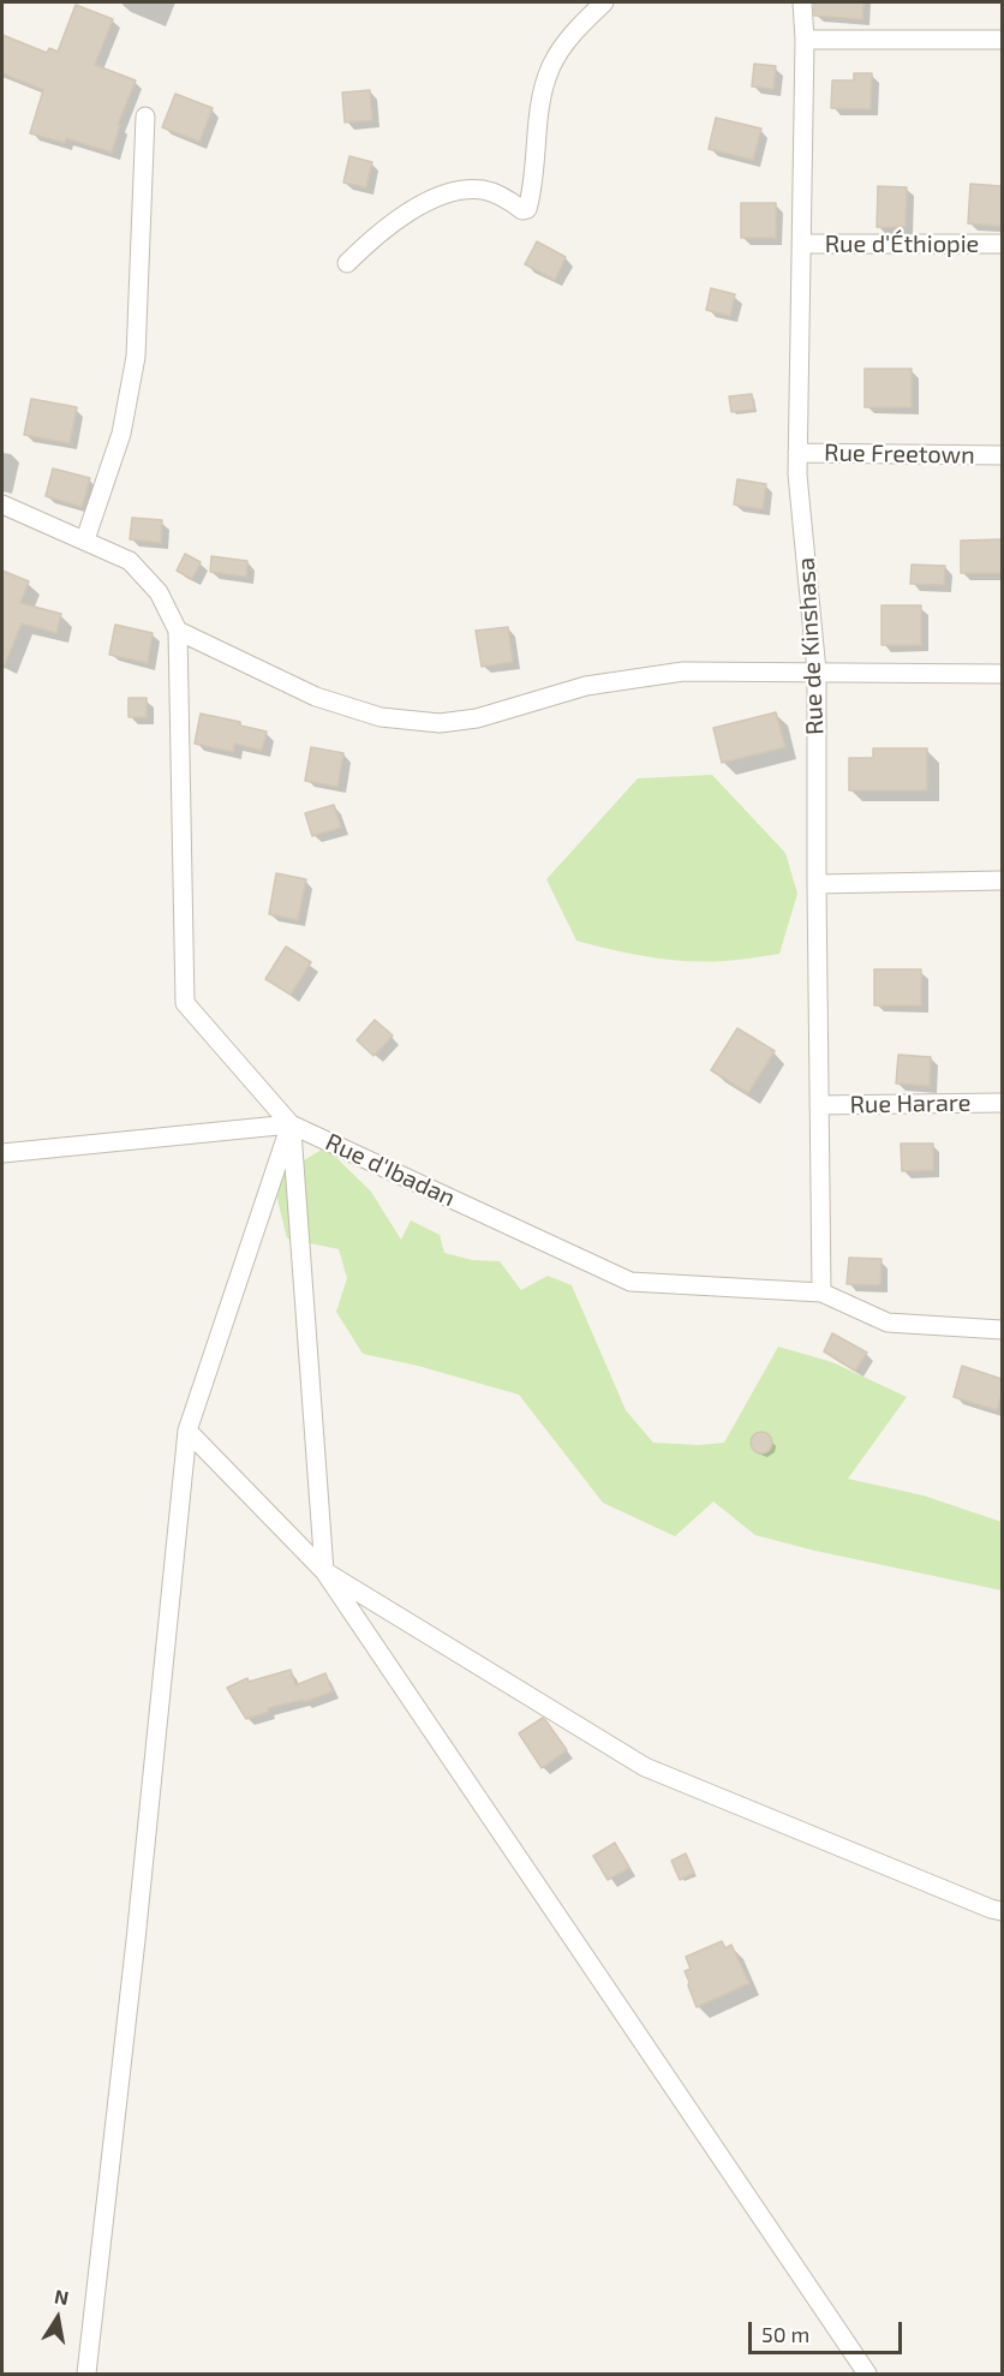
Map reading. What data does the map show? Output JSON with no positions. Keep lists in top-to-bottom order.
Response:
{
  "streets": {
    "street": [
      "Rue d'Éthiopie",
      "Rue Freetown",
      "Rue de Kinshasa",
      "Rue Harare",
      "Rue d'Ibadan"
    ]
  },
  "crossings": [
    ["Rue d'Éthiopie", "Rue de Kinshasa"],
    ["Rue Freetown", "Rue de Kinshasa"],
    ["Rue de Kinshasa", "Rue Harare"],
    ["Rue de Kinshasa", "Rue d'Ibadan"]
  ],
  "scale_bar": "50 m",
  "north": "top"
}
